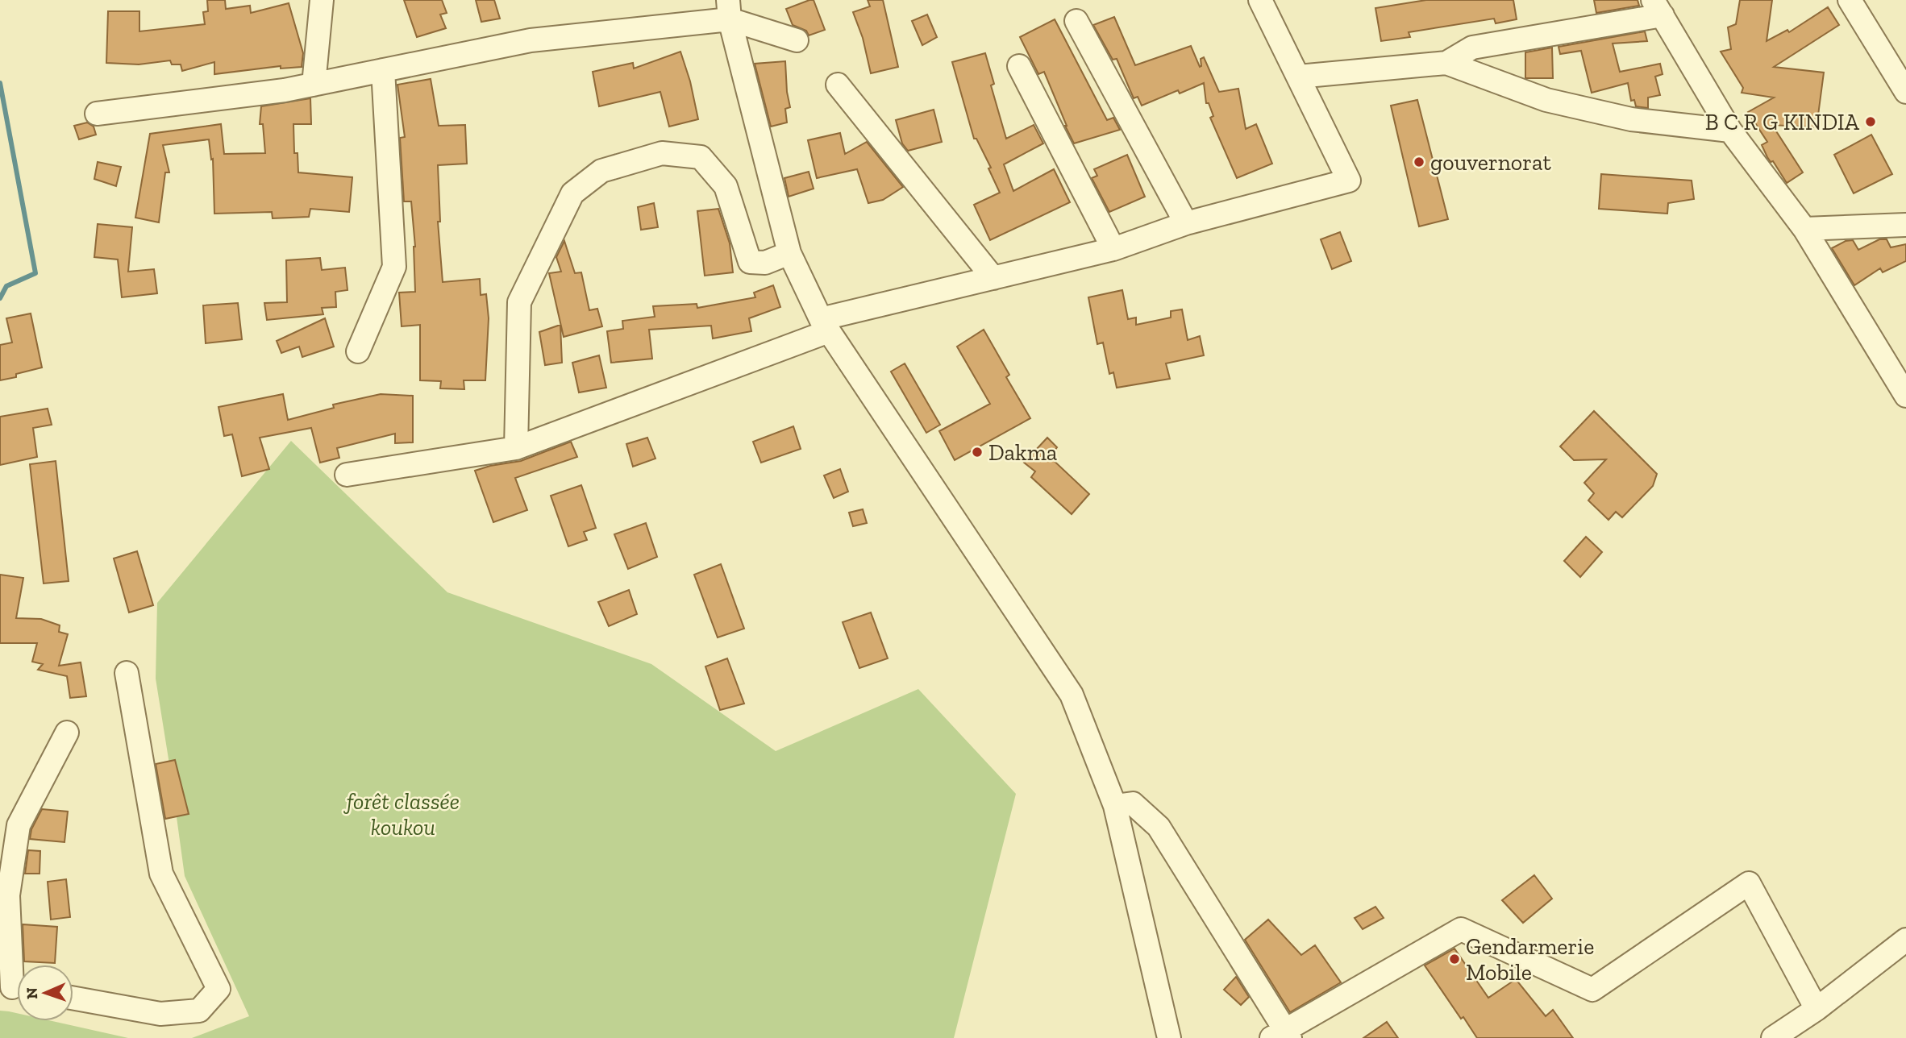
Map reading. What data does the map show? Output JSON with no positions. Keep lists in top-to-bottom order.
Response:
{
  "parks": ["forêt classée koukou"],
  "places": [
    "B C R G KINDIA",
    "gouvernorat",
    "Dakma",
    "Gendarmerie Mobile"
  ],
  "north": "left"
}
